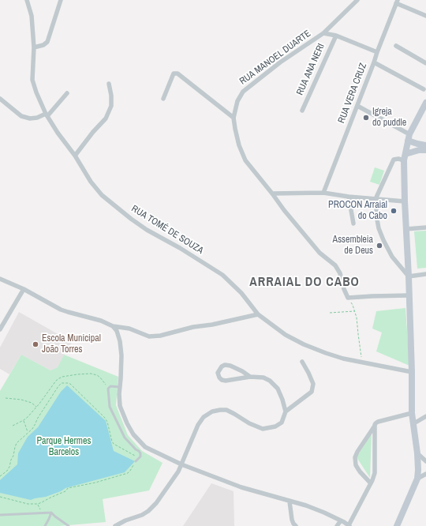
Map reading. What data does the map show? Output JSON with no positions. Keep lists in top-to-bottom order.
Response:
{
  "streets": {
    "street": [
      "RUA MANOEL DUARTE",
      "RUA ANA NERI",
      "RUA VERA CRUZ",
      "RUA TOMÉ DE SOUZA"
    ]
  },
  "crossings": [
    ["RUA MANOEL DUARTE", "RUA ANA NERI"],
    ["RUA MANOEL DUARTE", "RUA VERA CRUZ"]
  ],
  "districts": ["ARRAIAL DO CABO"],
  "parks": ["Parque Hermes Barcelos"],
  "places": [
    "Igreja do puddle",
    "PROCON Arraial do Cabo",
    "Assembleia de Deus",
    "Escola Municipal João Torres"
  ]
}
